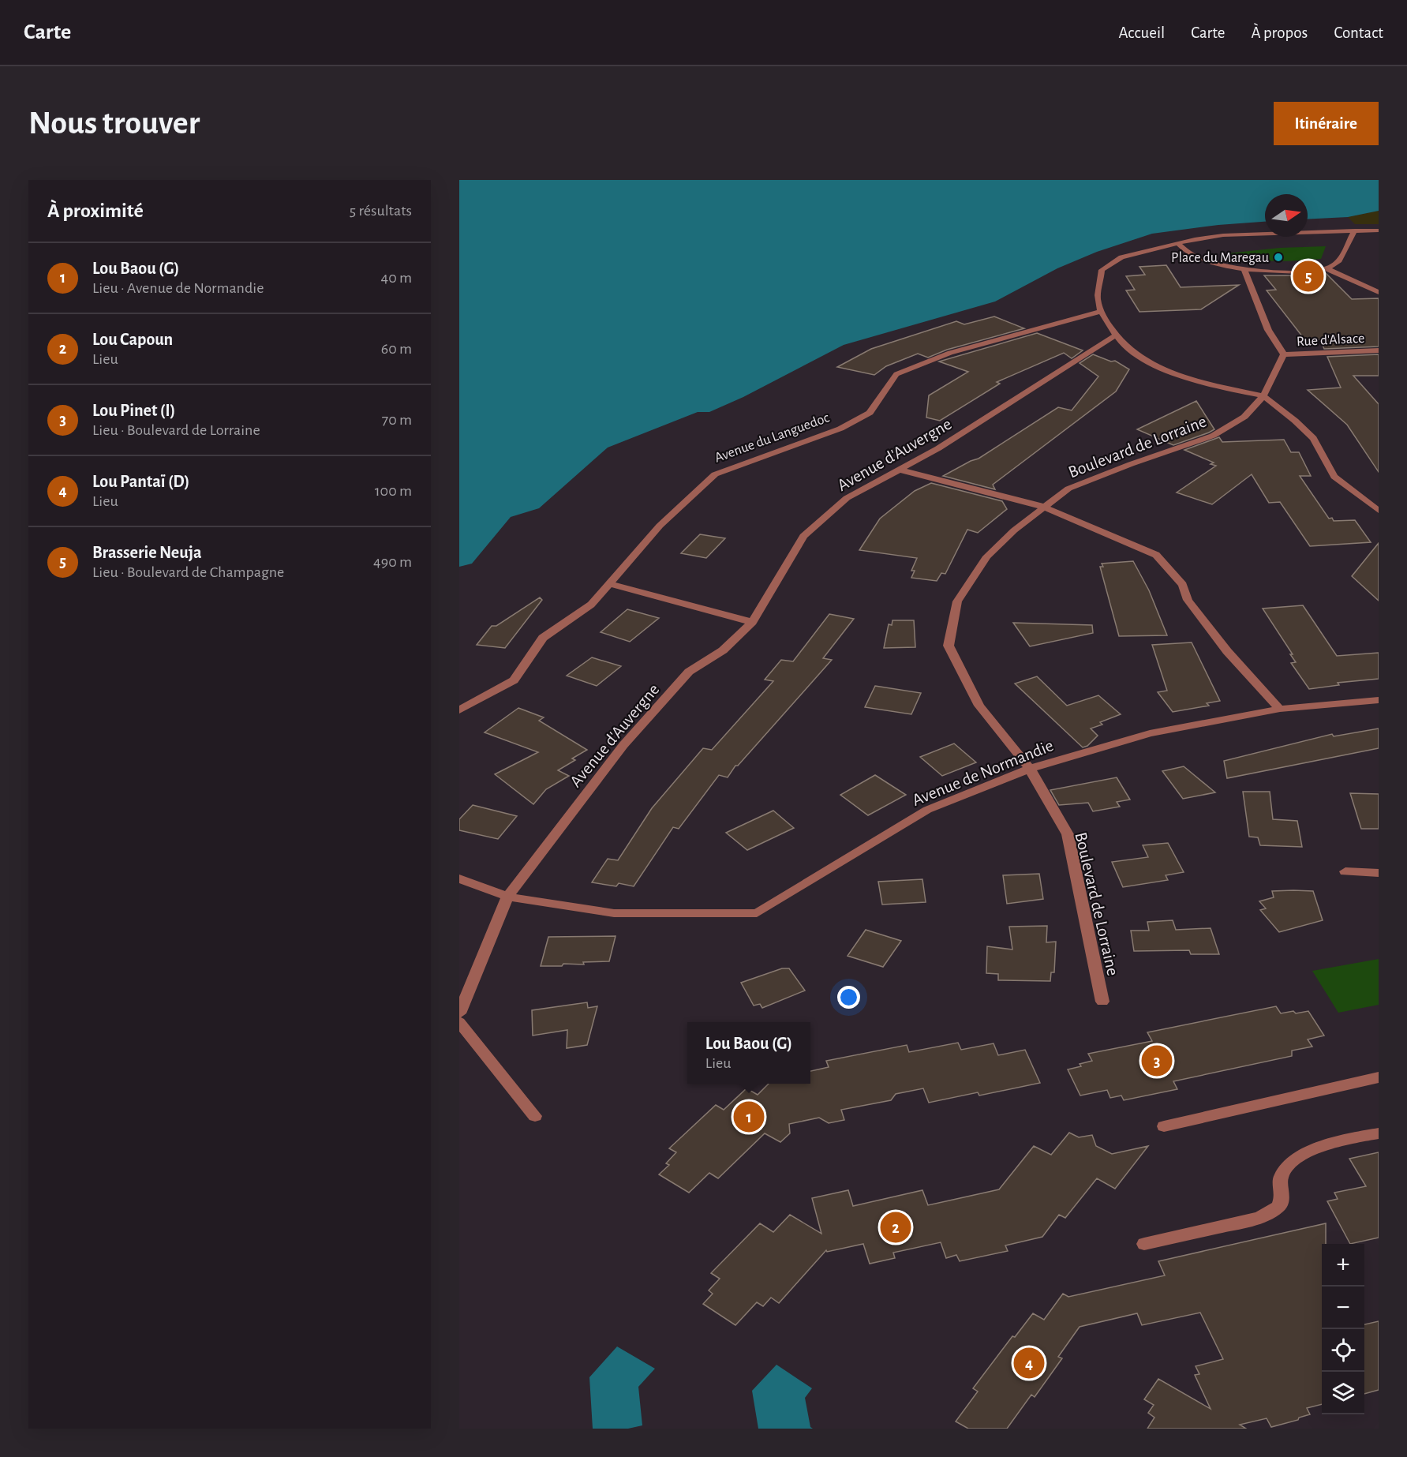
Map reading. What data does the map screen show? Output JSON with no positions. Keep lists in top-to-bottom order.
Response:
{
  "streets": {
    "street": [
      "Rue d'Alsace",
      "Avenue du Languedoc",
      "Boulevard de Lorraine",
      "Avenue d'Auvergne",
      "Avenue de Normandie"
    ]
  },
  "crossings": [
    ["Rue d'Alsace", "Boulevard de Lorraine"],
    ["Boulevard de Lorraine", "Avenue de Normandie"],
    ["Avenue d'Auvergne", "Avenue de Normandie"]
  ],
  "places": ["Place du Maregau"],
  "north": "right",
  "page": {
    "header": "Carte",
    "nav": [
      "Accueil",
      "Carte",
      "À propos",
      "Contact"
    ],
    "buttons": "Itinéraire",
    "title": "Nous trouver",
    "heading": ["À proximité", "5 résultats"],
    "list": [
      {
        "mark": "1",
        "name": "Lou Baou (G)",
        "note": "Lieu · Avenue de Normandie",
        "value": "40 m"
      },
      {
        "mark": "2",
        "name": "Lou Capoun",
        "note": "Lieu",
        "value": "60 m"
      },
      {
        "mark": "3",
        "name": "Lou Pinet (I)",
        "note": "Lieu · Boulevard de Lorraine",
        "value": "70 m"
      },
      {
        "mark": "4",
        "name": "Lou Pantaï (D)",
        "note": "Lieu",
        "value": "100 m"
      },
      {
        "mark": "5",
        "name": "Brasserie Neuja",
        "note": "Lieu · Boulevard de Champagne",
        "value": "490 m"
      }
    ],
    "pins": [
      "5",
      "3",
      "1",
      "2",
      "4"
    ],
    "popup": ["Lou Baou (G)", "Lieu"],
    "map_buttons": ["+", "−"]
  }
}
